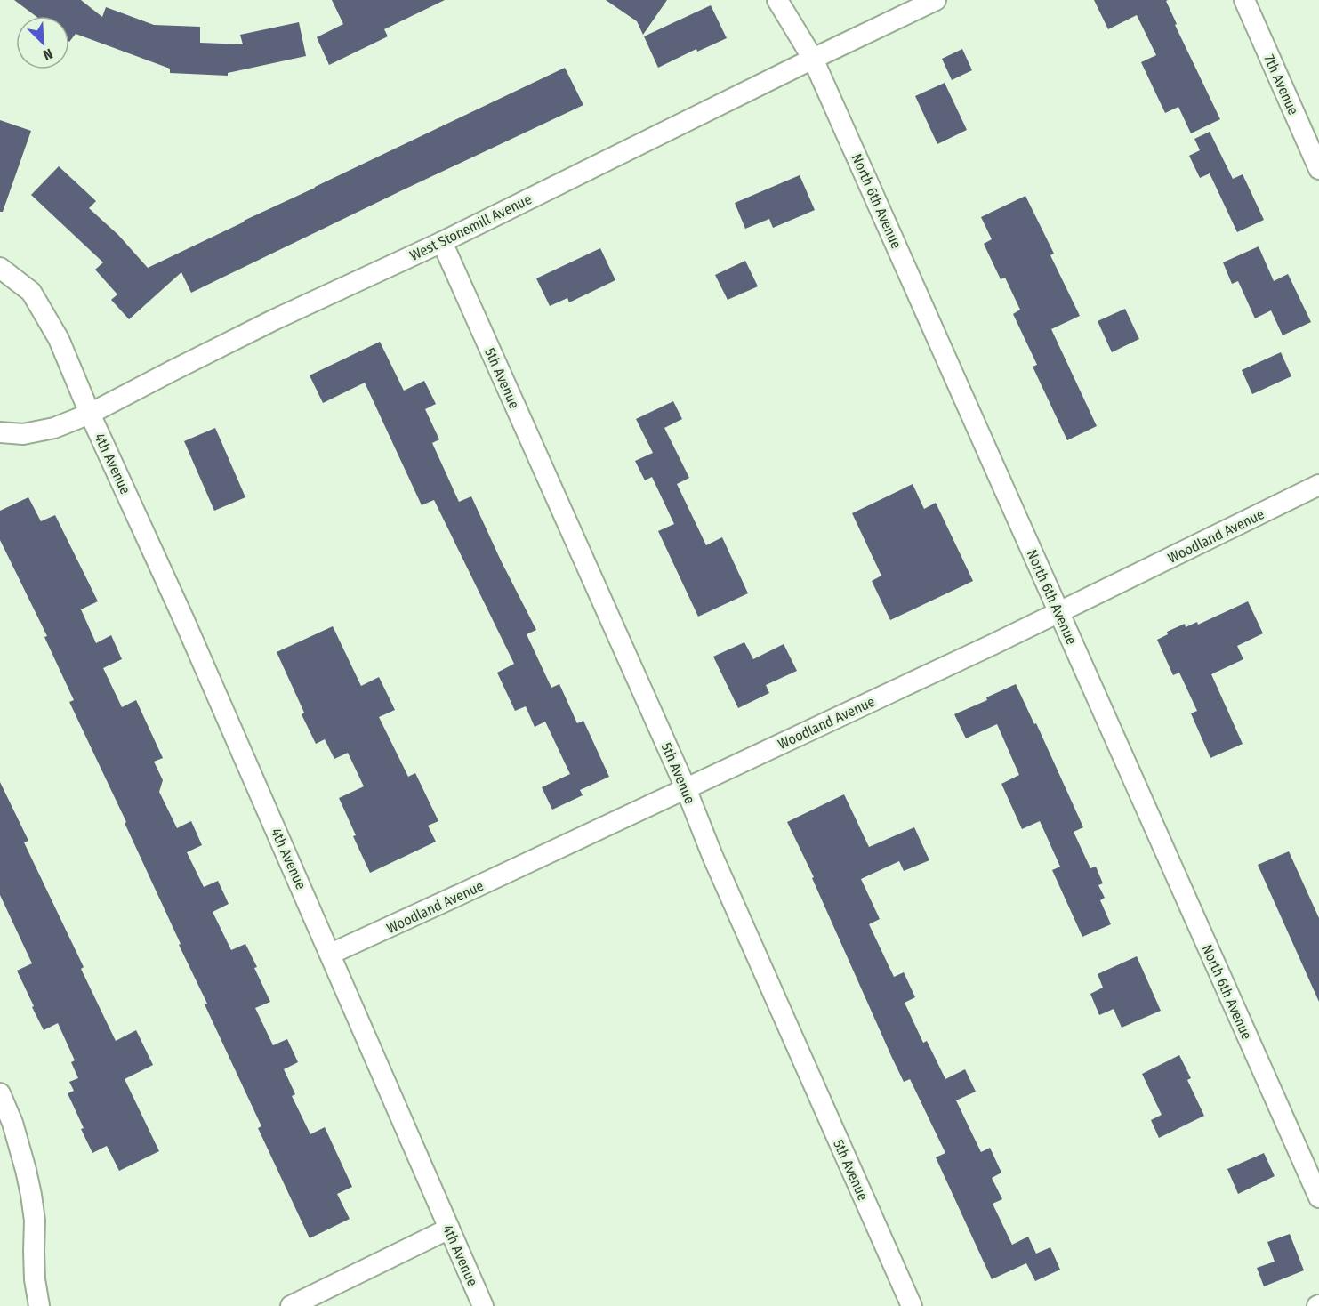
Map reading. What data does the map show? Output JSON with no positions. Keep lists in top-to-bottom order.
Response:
{
  "streets": {
    "street": [
      "7th Avenue",
      "North 6th Avenue",
      "West Stonemill Avenue",
      "5th Avenue",
      "4th Avenue",
      "Woodland Avenue"
    ]
  },
  "crossings": [
    ["North 6th Avenue", "West Stonemill Avenue"],
    ["North 6th Avenue", "Woodland Avenue"],
    ["West Stonemill Avenue", "5th Avenue"],
    ["West Stonemill Avenue", "4th Avenue"],
    ["5th Avenue", "Woodland Avenue"],
    ["4th Avenue", "Woodland Avenue"]
  ],
  "north": "bottom right"
}
